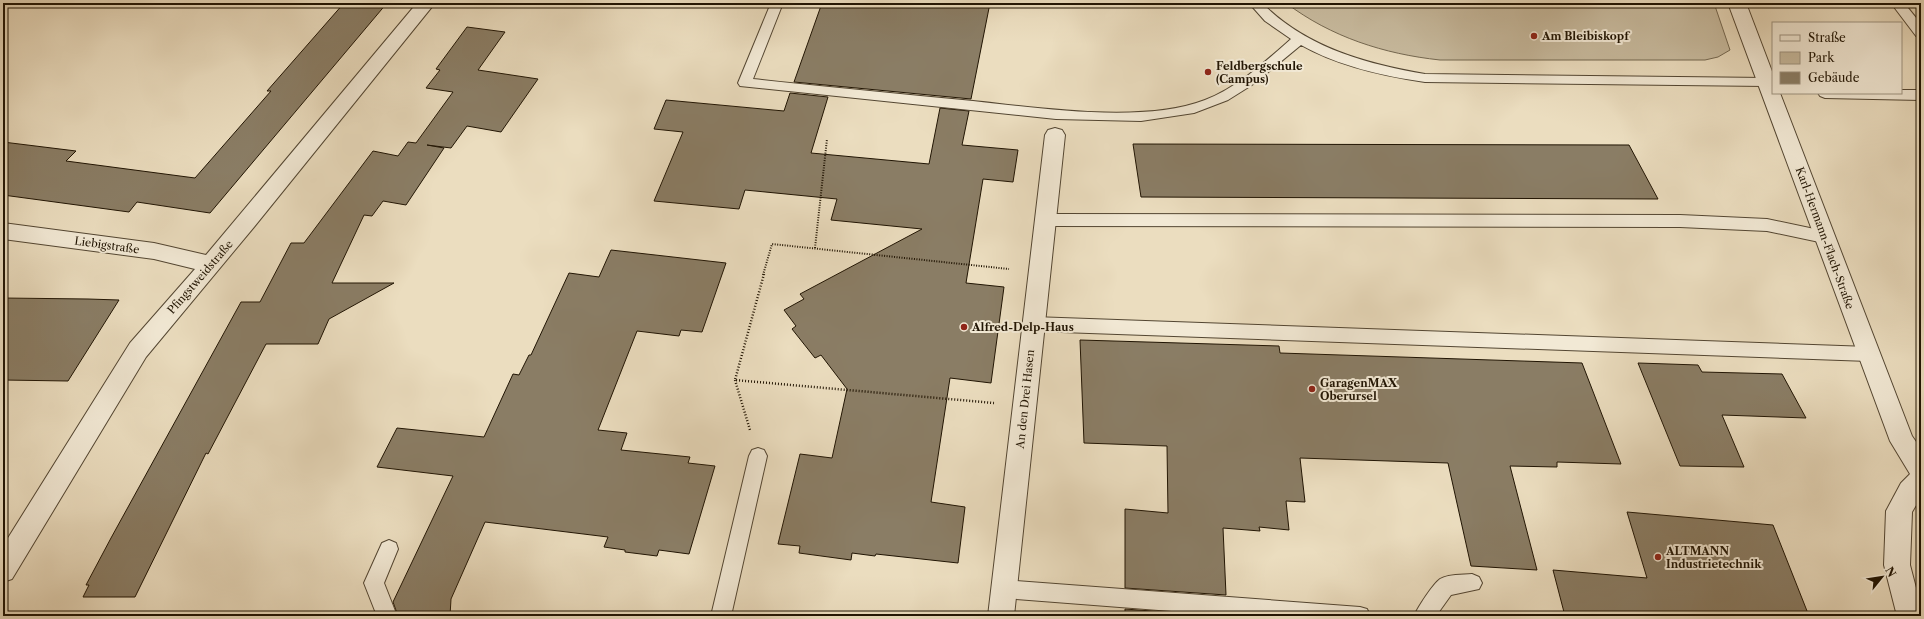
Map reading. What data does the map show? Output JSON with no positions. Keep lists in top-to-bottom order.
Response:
{
  "streets": {
    "street": [
      "Karl-Hermann-Flach-Straße",
      "Liebigstraße",
      "Pfingstweidstraße",
      "An den Drei Hasen"
    ]
  },
  "crossings": [
    ["Liebigstraße", "Pfingstweidstraße"]
  ],
  "places": [
    "Am Bleibiskopf",
    "Feldbergschule (Campus)",
    "Alfred-Delp-Haus",
    "GaragenMAX Oberursel",
    "ALTMANN Industrietechnik"
  ],
  "legend": ["Straße", "Park", "Gebäude"],
  "north": "top right"
}
